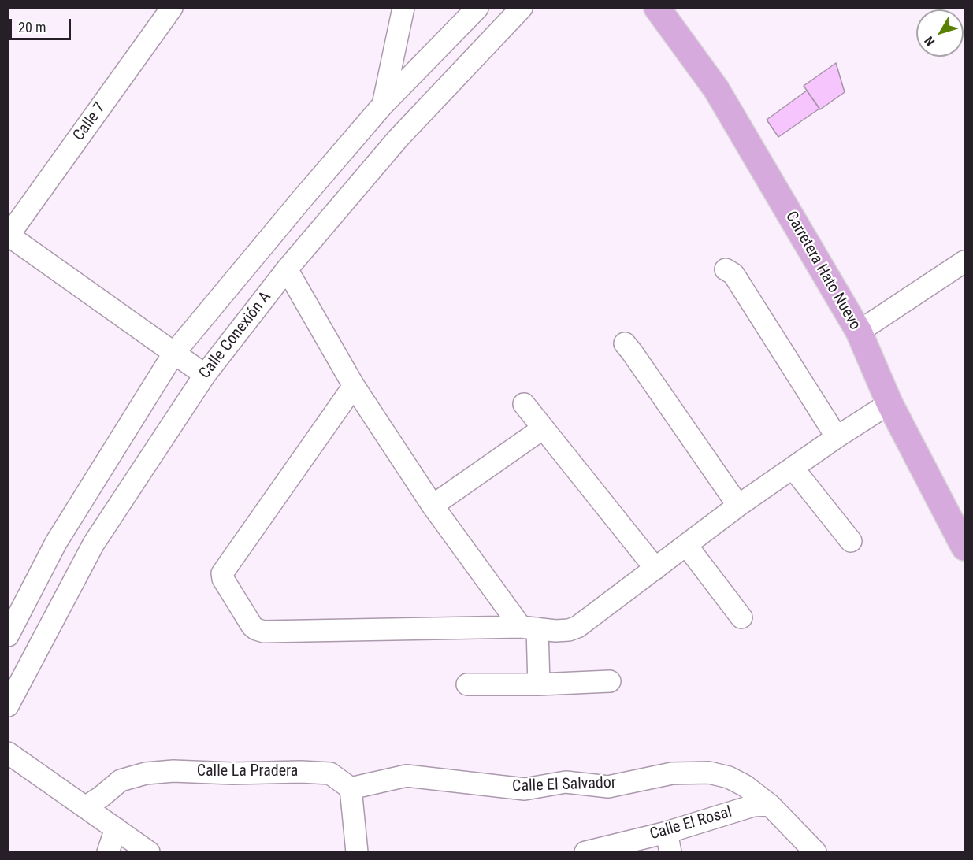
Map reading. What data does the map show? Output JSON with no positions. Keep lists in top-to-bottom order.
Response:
{
  "streets": {
    "main road": ["Carretera Hato Nuevo"],
    "street": [
      "Calle 7",
      "Calle Conexión A",
      "Calle La Pradera",
      "Calle El Salvador",
      "Calle El Rosal"
    ]
  },
  "crossings": [
    ["Calle La Pradera", "Calle El Salvador"],
    ["Calle El Salvador", "Calle El Rosal"]
  ],
  "scale_bar": "20 m",
  "north": "bottom left"
}
